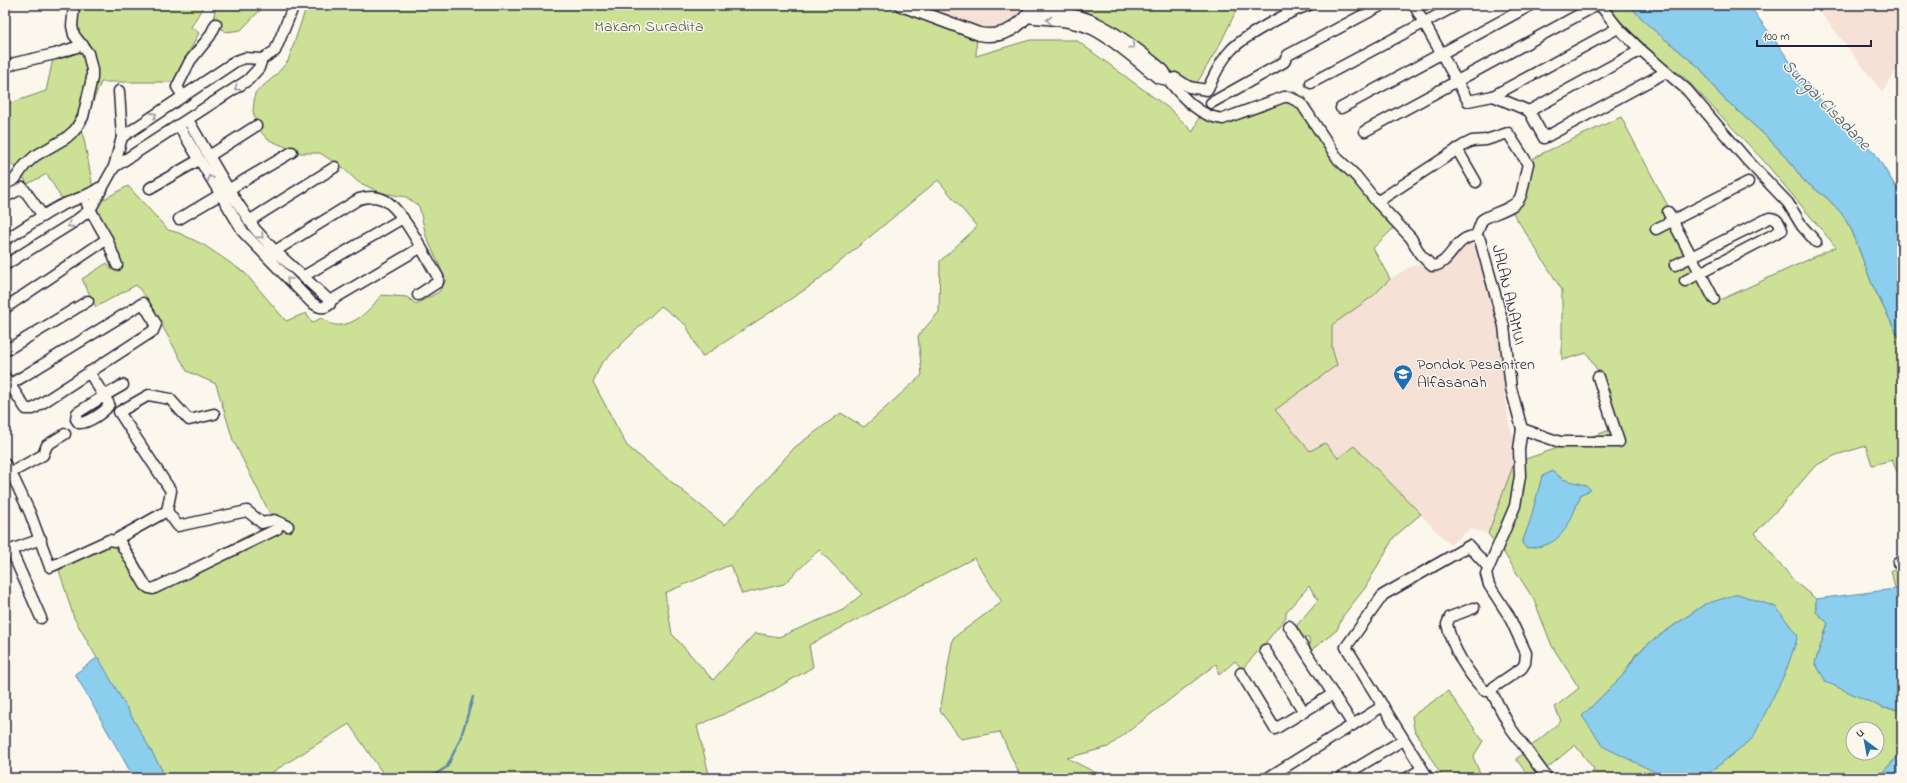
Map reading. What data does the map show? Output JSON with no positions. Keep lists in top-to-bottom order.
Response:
{
  "streets": {
    "street": ["JALAN ANAMUI"]
  },
  "water": ["Sungai Cisadane"],
  "parks": ["Makam Suradita"],
  "places": {
    "school or university": ["Pondok Pesantren Alfasanah"]
  },
  "scale_bar": "100 m",
  "north": "top left"
}
